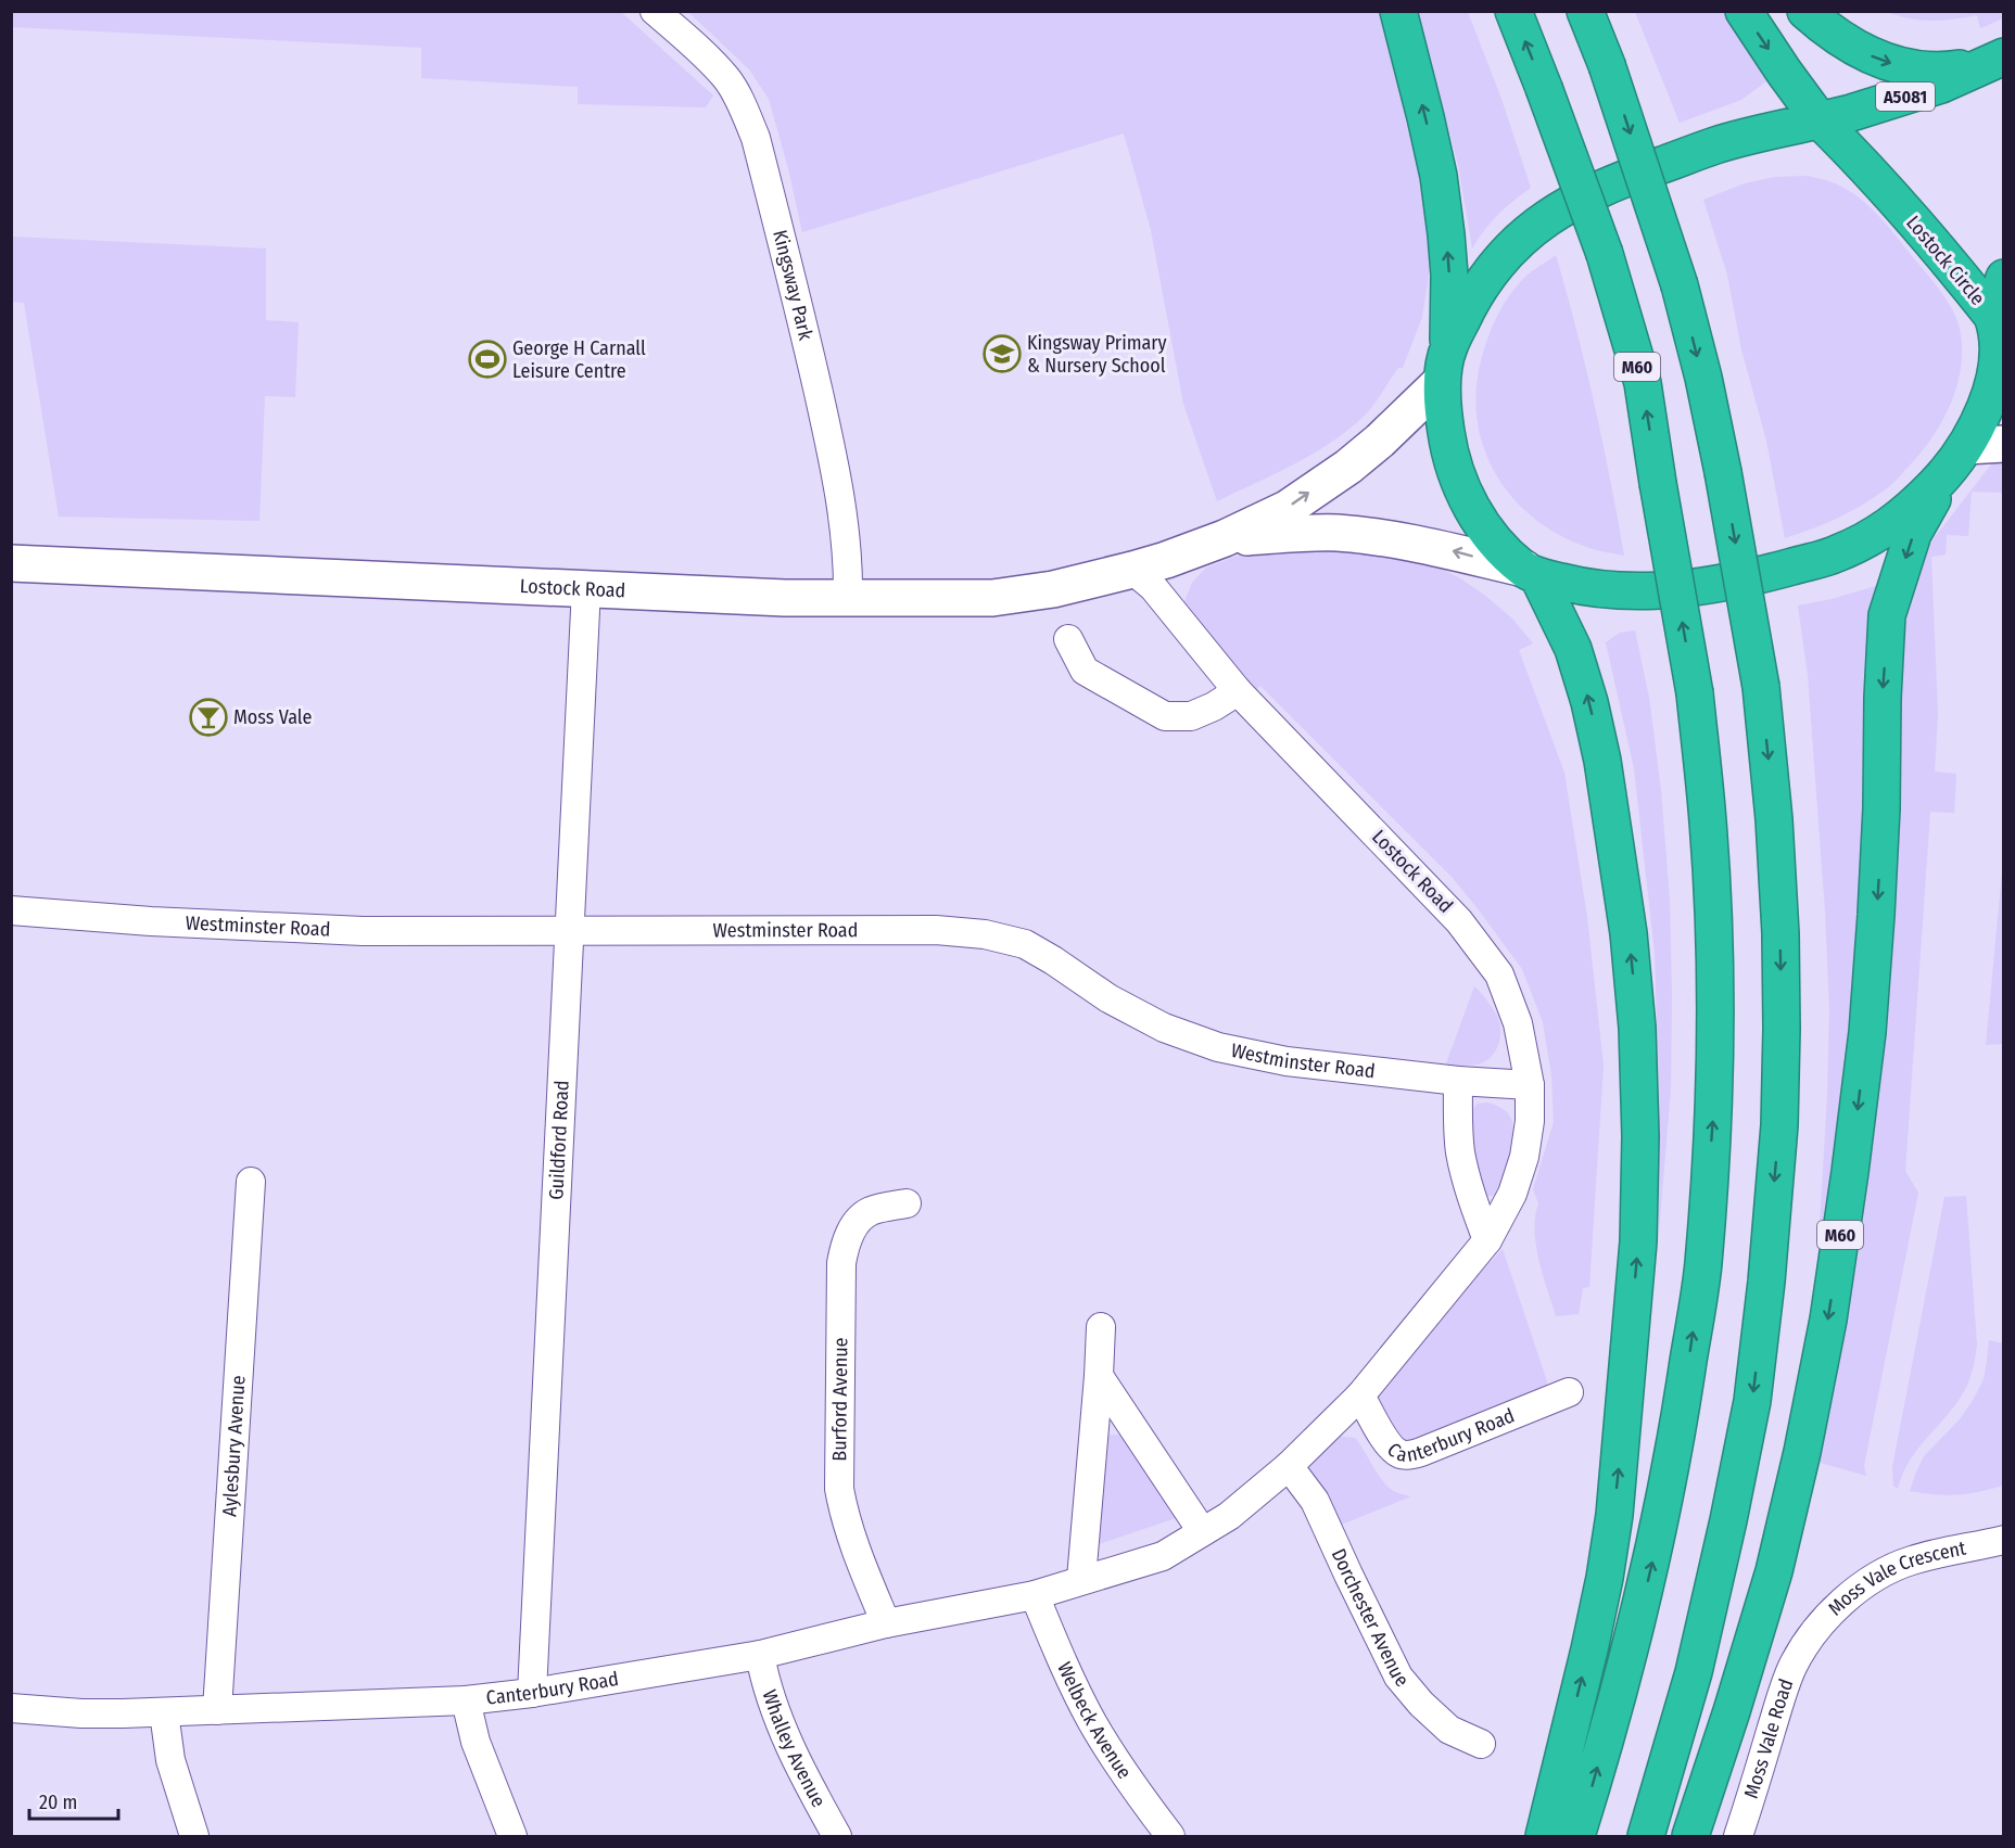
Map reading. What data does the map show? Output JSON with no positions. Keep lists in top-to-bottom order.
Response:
{
  "streets": {
    "highway": ["A5081", "Lostock Circle", "M60"],
    "main road": ["Lostock Road"],
    "street": [
      "Kingsway Park",
      "Westminster Road",
      "Guildford Road",
      "Burford Avenue",
      "Canterbury Road",
      "Aylesbury Avenue",
      "Moss Vale Crescent",
      "Dorchester Avenue",
      "Welbeck Avenue",
      "Moss Vale Road",
      "Whalley Avenue"
    ]
  },
  "crossings": [
    ["A5081", "Lostock Circle"],
    ["Lostock Circle", "M60"],
    ["Lostock Circle", "Lostock Road"],
    ["Kingsway Park", "Lostock Road"],
    ["Lostock Road", "Westminster Road"],
    ["Lostock Road", "Guildford Road"],
    ["Lostock Road", "Canterbury Road"],
    ["Westminster Road", "Guildford Road"],
    ["Westminster Road", "Canterbury Road"],
    ["Guildford Road", "Canterbury Road"],
    ["Burford Avenue", "Canterbury Road"],
    ["Canterbury Road", "Aylesbury Avenue"],
    ["Canterbury Road", "Dorchester Avenue"],
    ["Canterbury Road", "Welbeck Avenue"],
    ["Canterbury Road", "Whalley Avenue"],
    ["Moss Vale Crescent", "Moss Vale Road"]
  ],
  "places": {
    "school or university": ["Kingsway Primary & Nursery School"],
    "sports": ["George H Carnall Leisure Centre"],
    "bar": ["Moss Vale"]
  },
  "scale_bar": "20 m"
}
